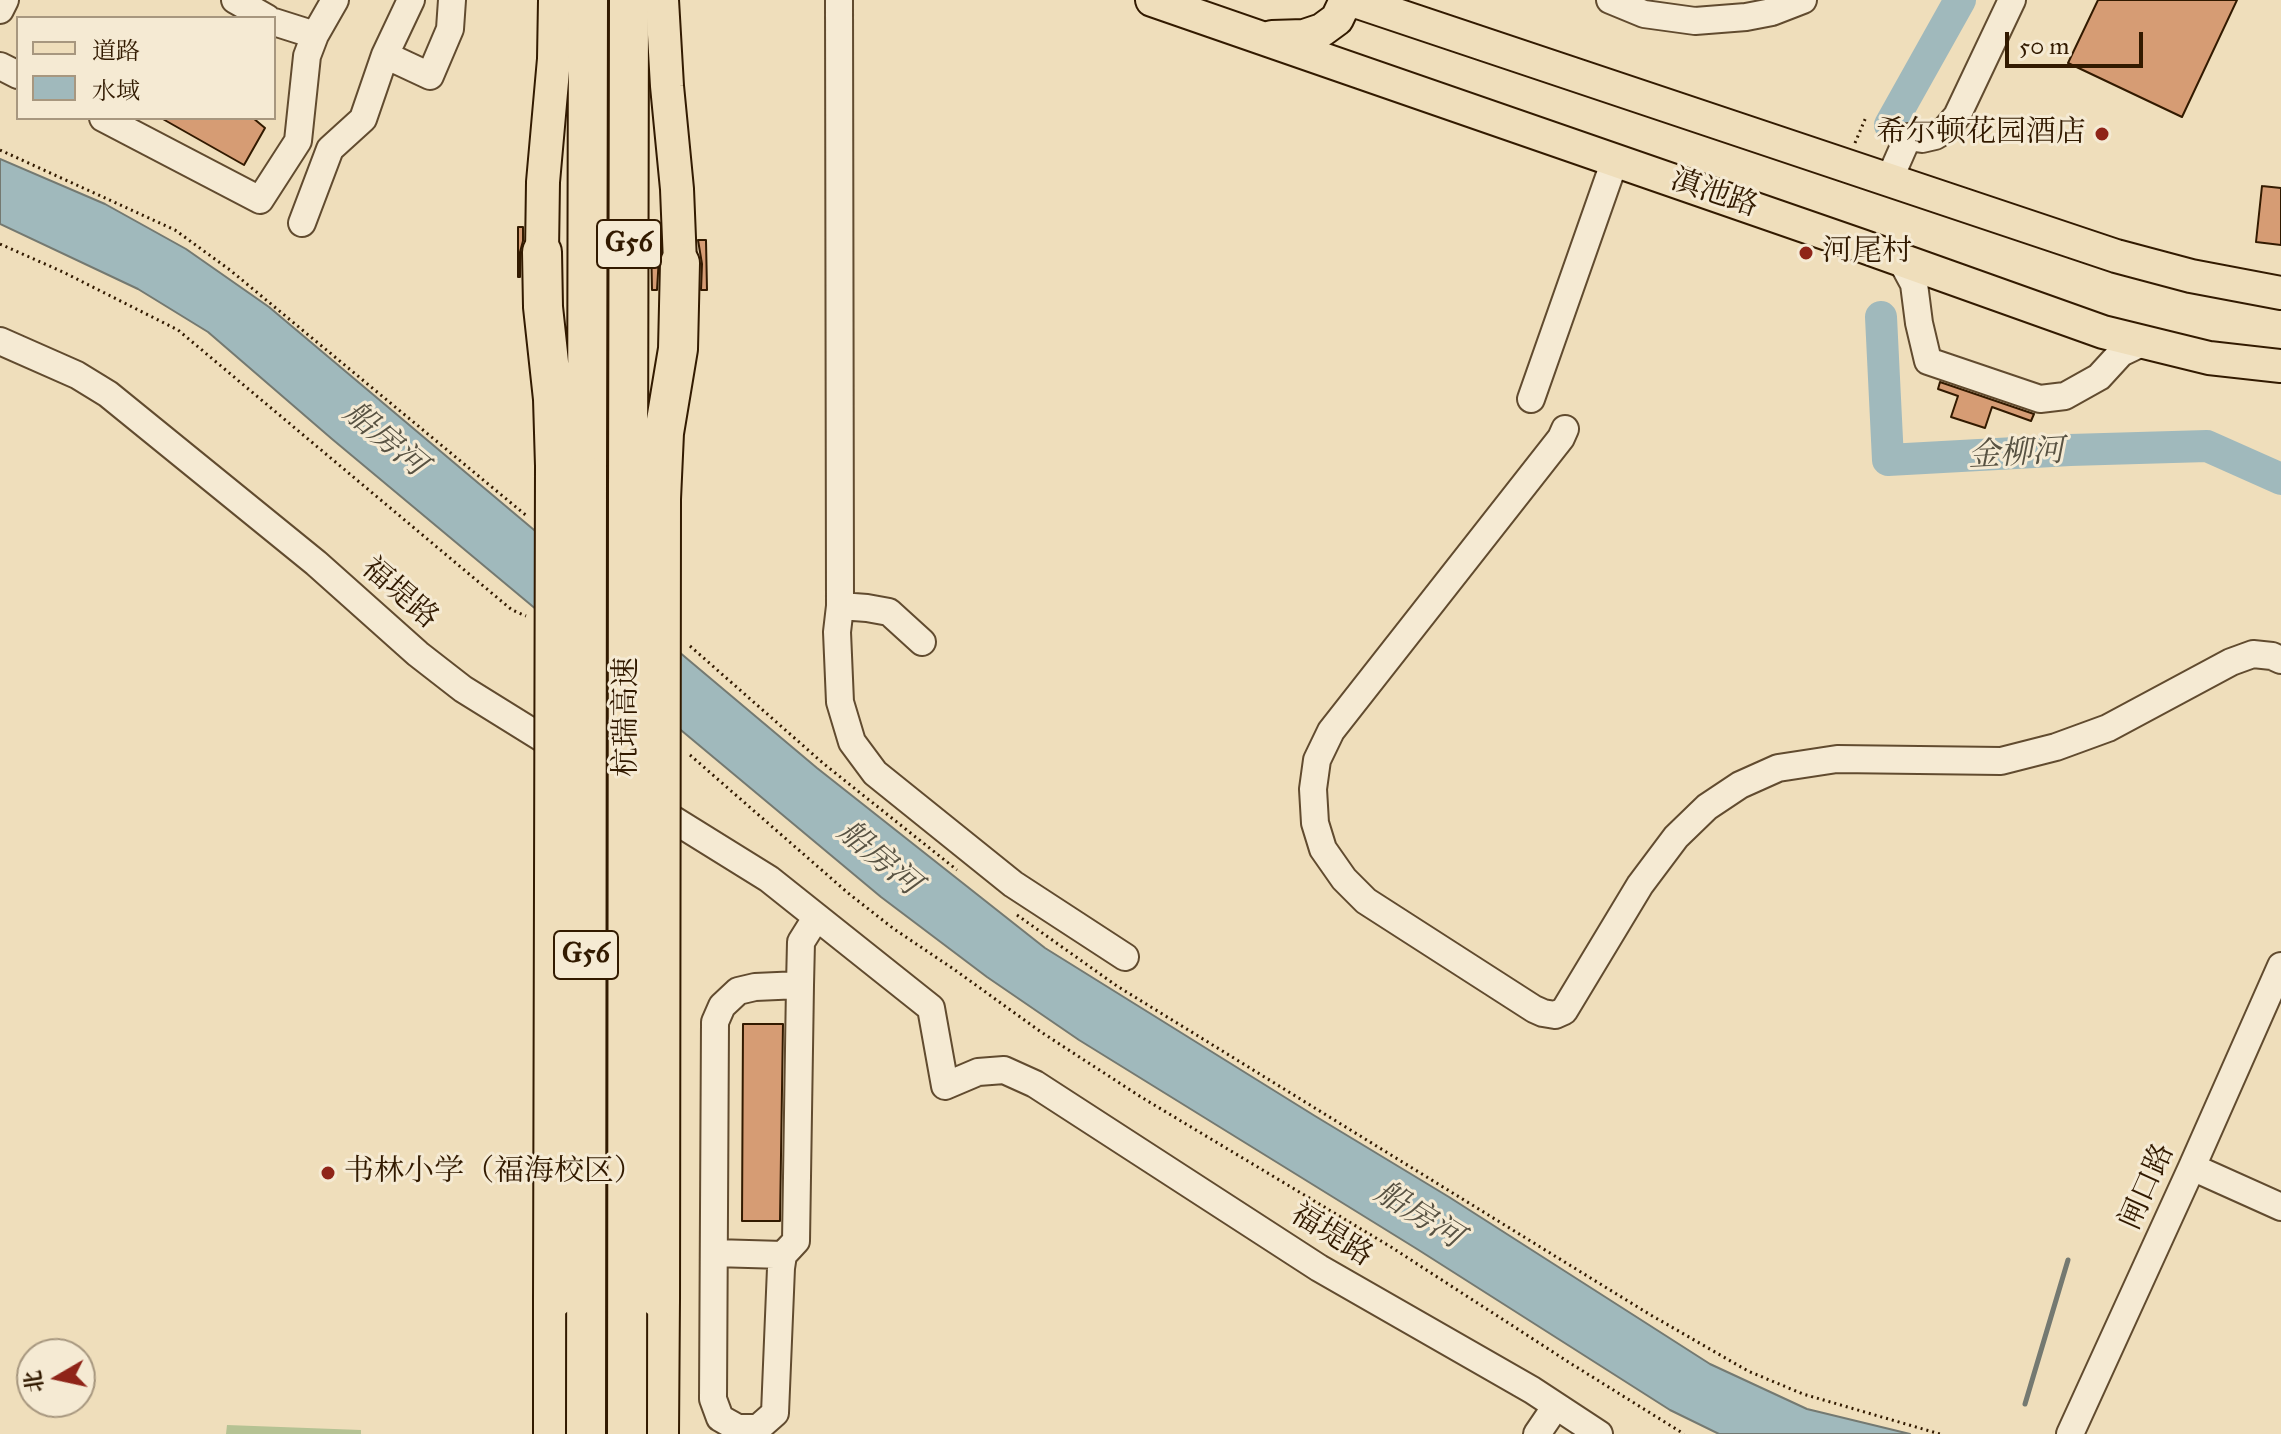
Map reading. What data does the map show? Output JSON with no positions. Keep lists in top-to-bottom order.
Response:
{
  "streets": {
    "highway": ["G56", "杭瑞高速"],
    "main road": ["滇池路"],
    "street": ["福堤路", "闸口路"]
  },
  "water": ["船房河", "金柳河"],
  "places": ["希尔顿花园酒店", "河尾村", "书林小学（福海校区）"],
  "legend": ["道路", "水域"],
  "scale_bar": "50 m",
  "north": "left"
}
